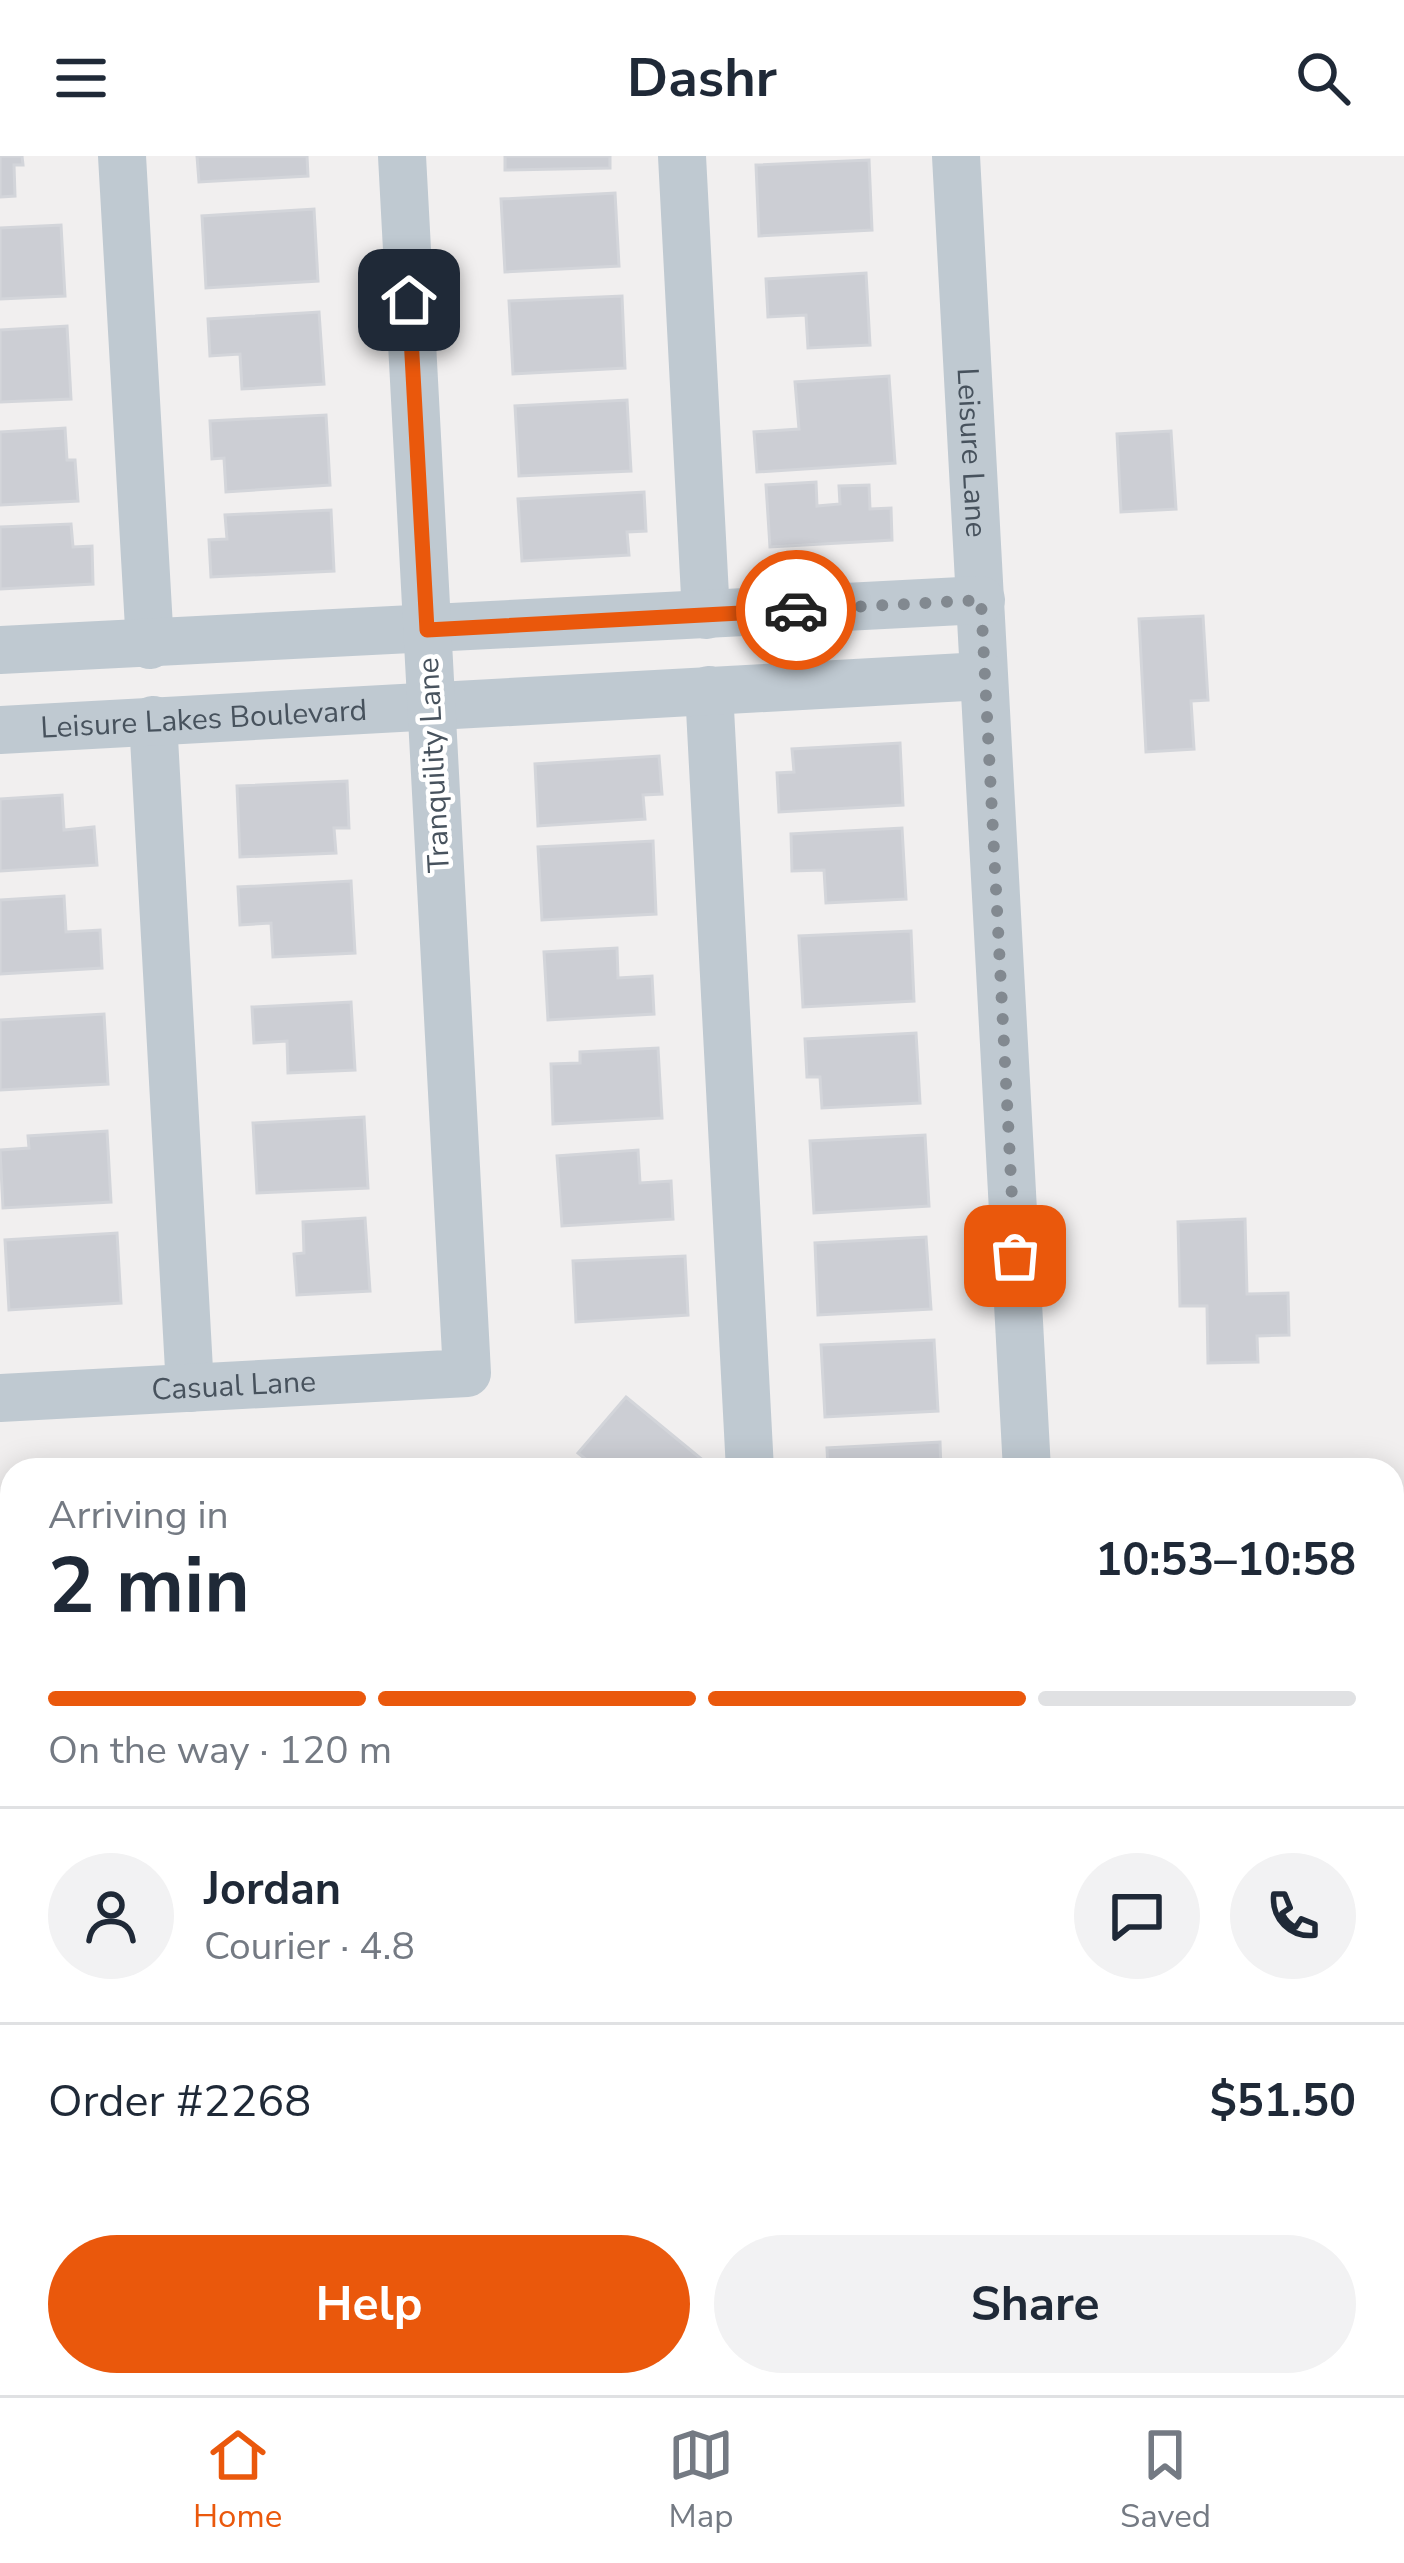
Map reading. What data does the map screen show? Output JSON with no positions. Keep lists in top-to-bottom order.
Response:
{
  "streets": {
    "street": [
      "Leisure Lane",
      "Leisure Lakes Boulevard",
      "Tranquility Lane",
      "Casual Lane"
    ]
  },
  "crossings": [
    ["Leisure Lane", "Leisure Lakes Boulevard"],
    ["Leisure Lakes Boulevard", "Tranquility Lane"],
    ["Tranquility Lane", "Casual Lane"]
  ],
  "page": {
    "header": "Dashr",
    "heading": ["2 min", "Arriving in", "10:53–10:58"],
    "panel": [
      "Jordan",
      "Courier · 4.8",
      "Order #2268",
      "$51.50"
    ],
    "bar": "On the way · 120 m",
    "buttons": ["Help", "Share"],
    "tabs": ["Home", "Map", "Saved"]
  }
}
